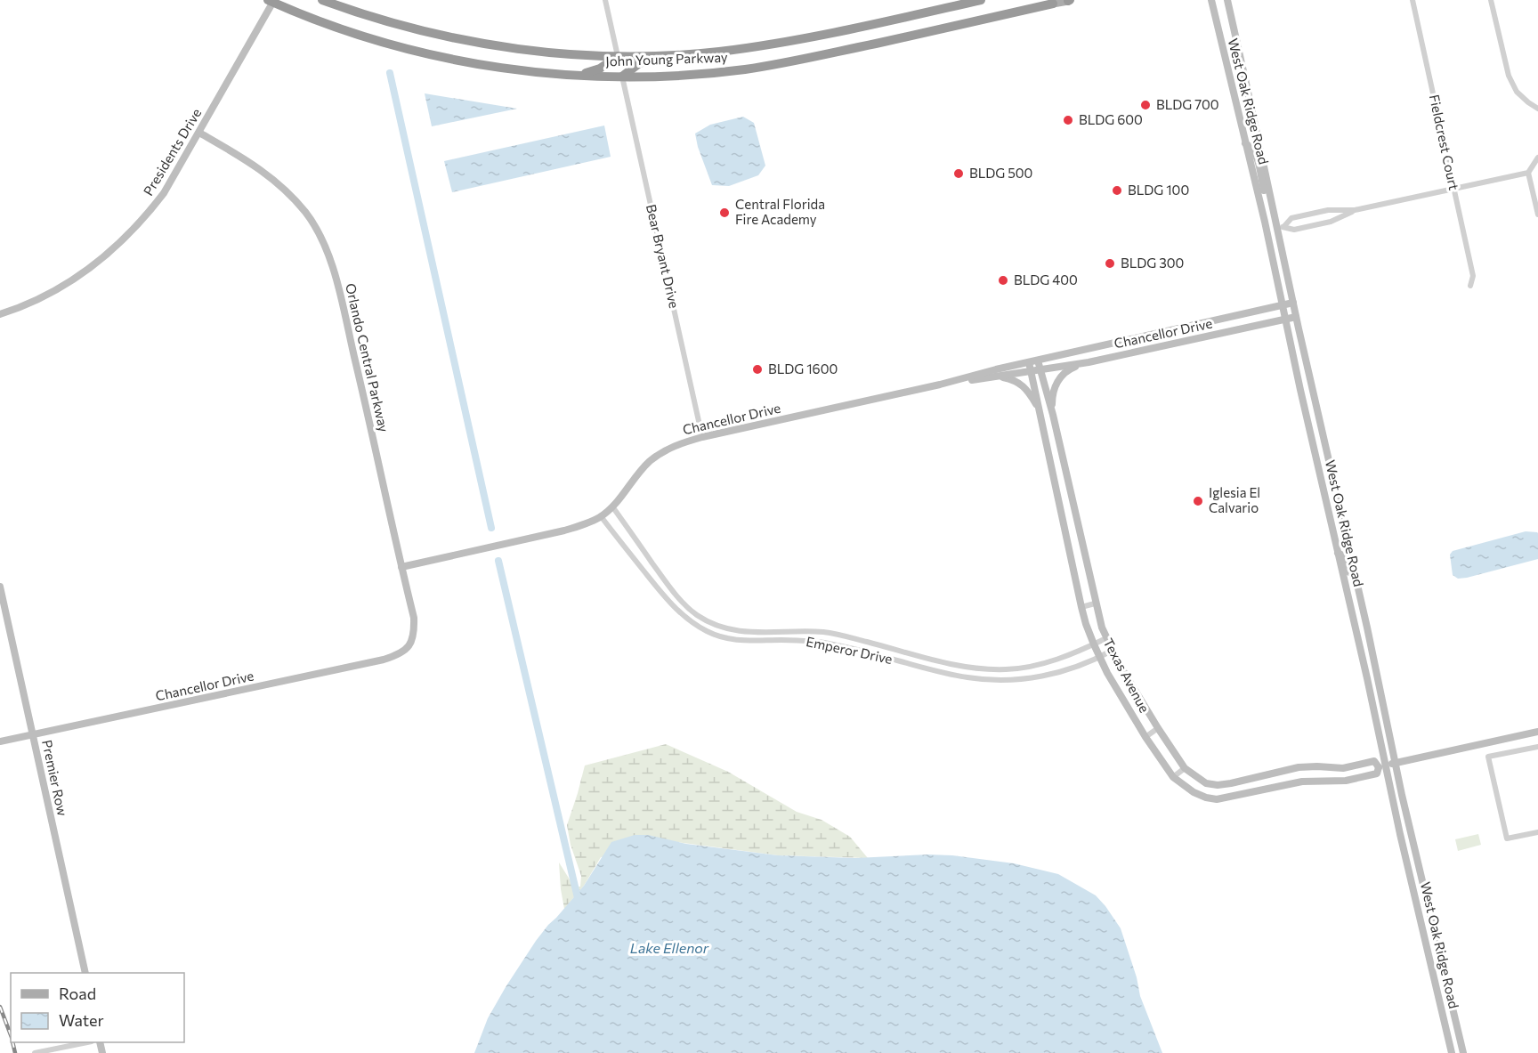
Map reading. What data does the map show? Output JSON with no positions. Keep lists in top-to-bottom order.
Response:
{
  "streets": {
    "highway": ["John Young Parkway"],
    "street": [
      "West Oak Ridge Road",
      "Fieldcrest Court",
      "Presidents Drive",
      "Bear Bryant Drive",
      "Chancellor Drive",
      "Orlando Central Parkway",
      "Emperor Drive",
      "Texas Avenue",
      "Premier Row"
    ]
  },
  "crossings": [
    ["John Young Parkway", "Presidents Drive"],
    ["John Young Parkway", "Bear Bryant Drive"],
    ["West Oak Ridge Road", "Chancellor Drive"],
    ["West Oak Ridge Road", "Texas Avenue"],
    ["Presidents Drive", "Orlando Central Parkway"],
    ["Bear Bryant Drive", "Chancellor Drive"],
    ["Chancellor Drive", "Orlando Central Parkway"],
    ["Chancellor Drive", "Emperor Drive"],
    ["Chancellor Drive", "Texas Avenue"],
    ["Chancellor Drive", "Premier Row"],
    ["Emperor Drive", "Texas Avenue"]
  ],
  "water": ["Lake Ellenor"],
  "places": [
    "BLDG 700",
    "BLDG 600",
    "BLDG 500",
    "BLDG 100",
    "Central Florida Fire Academy",
    "BLDG 300",
    "BLDG 400",
    "BLDG 1600",
    "Iglesia El Calvario"
  ],
  "legend": ["Road", "Water"]
}
